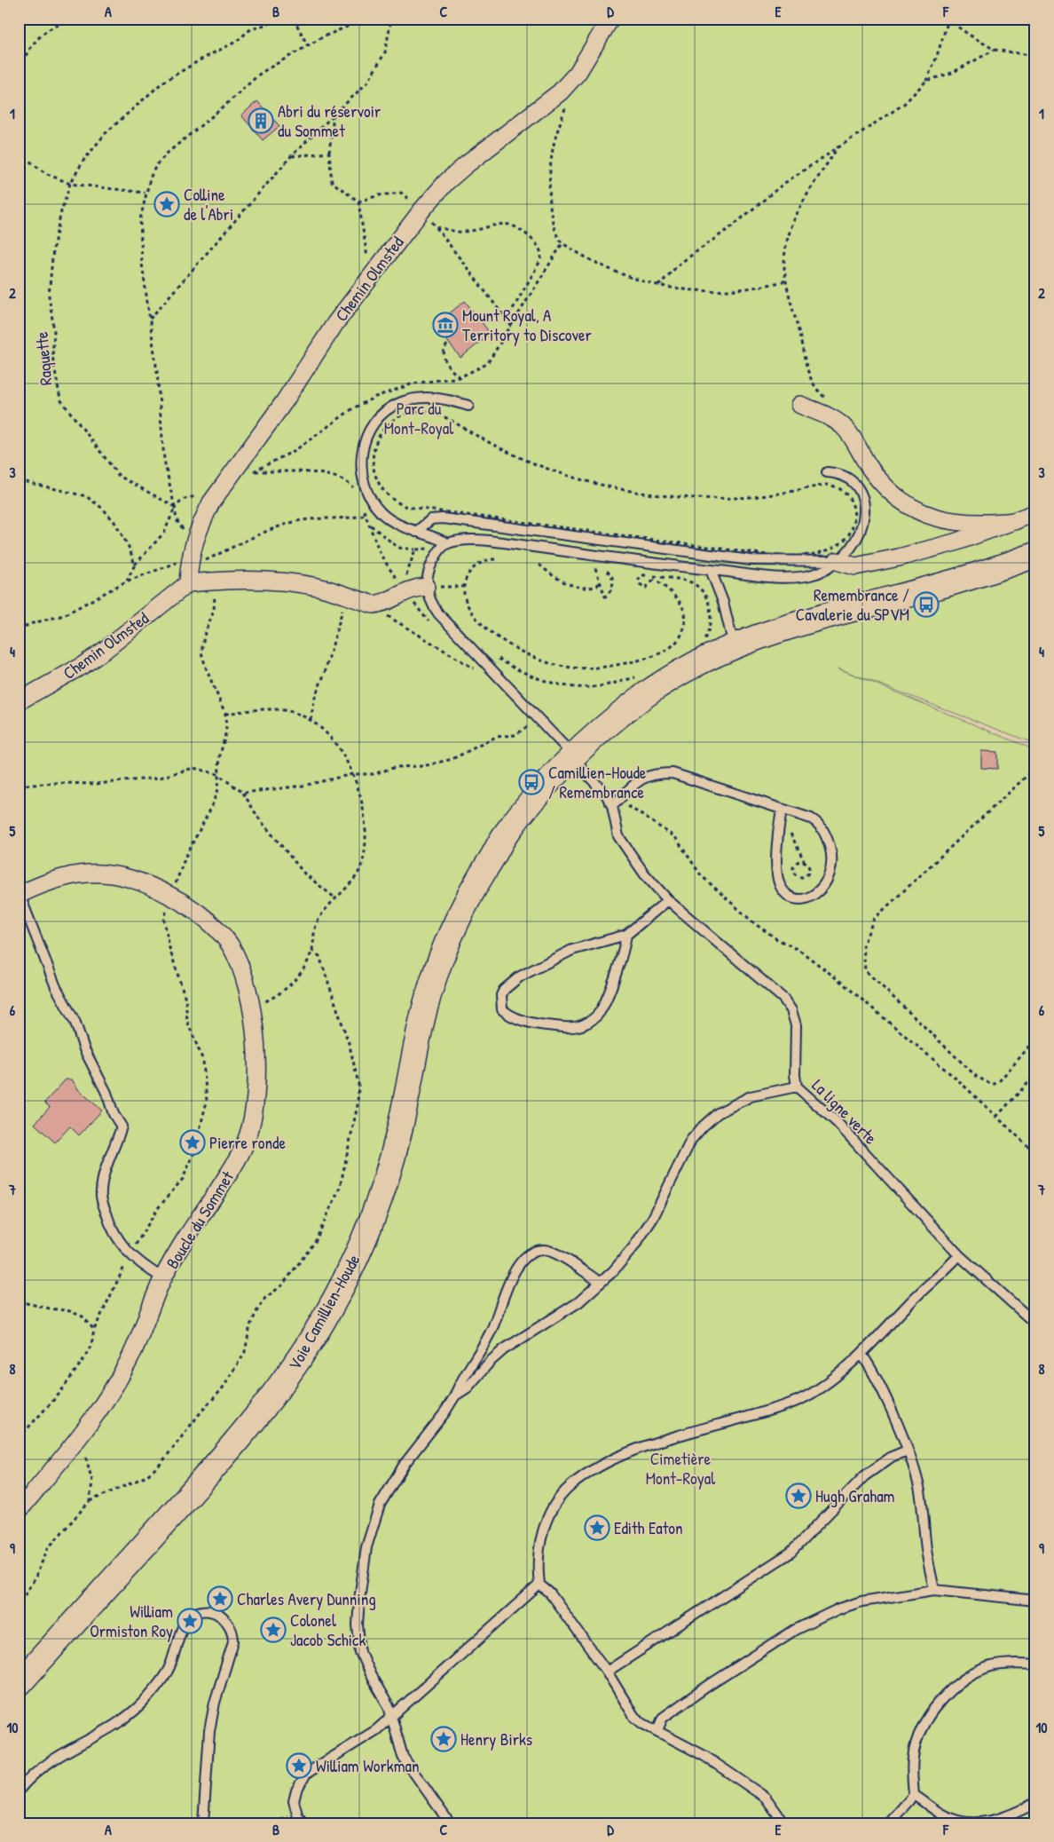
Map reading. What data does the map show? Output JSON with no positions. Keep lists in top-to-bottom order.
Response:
{
  "streets": {
    "street": ["Chemin Olmsted", "Boucle du Sommet", "Voie Camillien-Houde"],
    "lane": ["La ligne verte"],
    "path": ["Raquette"]
  },
  "crossings": [
    ["La ligne verte", "Voie Camillien-Houde"]
  ],
  "parks": ["Parc du Mont-Royal", "Cimetière Mont-Royal"],
  "places": {
    "building": ["Abri du réservoir du Sommet"],
    "place": [
      "Colline de l'Abri",
      "Pierre ronde",
      "Hugh Graham",
      "Edith Eaton",
      "Charles Avery Dunning",
      "William Ormiston Roy",
      "Colonel Jacob Schick",
      "Henry Birks",
      "William Workman"
    ],
    "museum": ["Mount Royal, A Territory to Discover"],
    "bus stop": ["Remembrance / Cavalerie du SPVM", "Camillien-Houde / Remembrance"]
  },
  "grid": {
    "columns": [
      "A",
      "B",
      "C",
      "D",
      "E",
      "F"
    ],
    "rows": [
      "1",
      "2",
      "3",
      "4",
      "5",
      "6",
      "7",
      "8",
      "9",
      "10"
    ]
  }
}
